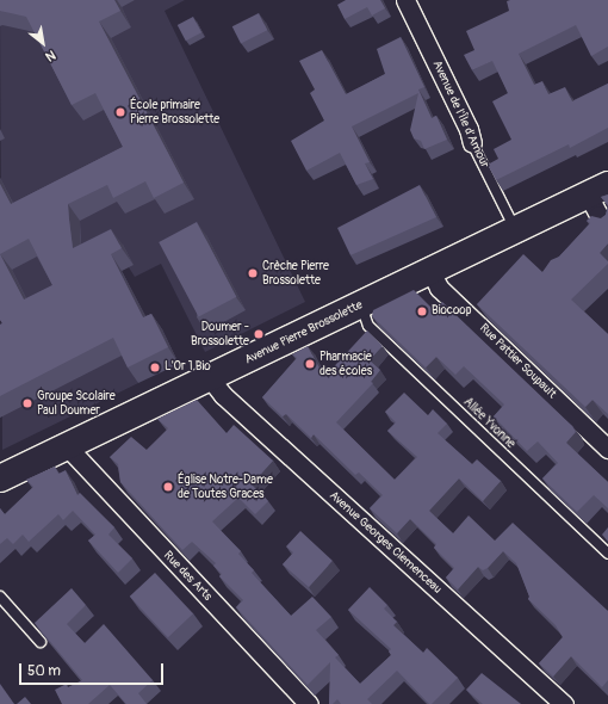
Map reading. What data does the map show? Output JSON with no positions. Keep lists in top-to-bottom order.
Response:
{
  "streets": {
    "main road": ["Avenue Pierre Brossolette"],
    "street": [
      "Avenue de l'Île d'Amour",
      "Rue Pattier Soupault",
      "Avenue Georges Clemenceau",
      "Rue des Arts"
    ],
    "lane": ["Allée Yvonne"]
  },
  "crossings": [
    ["Avenue de l'Île d'Amour", "Avenue Pierre Brossolette"],
    ["Avenue Pierre Brossolette", "Rue Pattier Soupault"],
    ["Avenue Pierre Brossolette", "Allée Yvonne"],
    ["Avenue Pierre Brossolette", "Avenue Georges Clemenceau"],
    ["Avenue Pierre Brossolette", "Rue des Arts"]
  ],
  "places": [
    "École primaire Pierre Brossolette",
    "Crèche Pierre Brossolette",
    "Biocoop",
    "Doumer - Brossolette",
    "Pharmacie des écoles",
    "L'Or 1 Bio",
    "Groupe Scolaire Paul Doumer",
    "Église Notre-Dame de Toutes Graces"
  ],
  "scale_bar": "50 m",
  "north": "bottom right"
}
